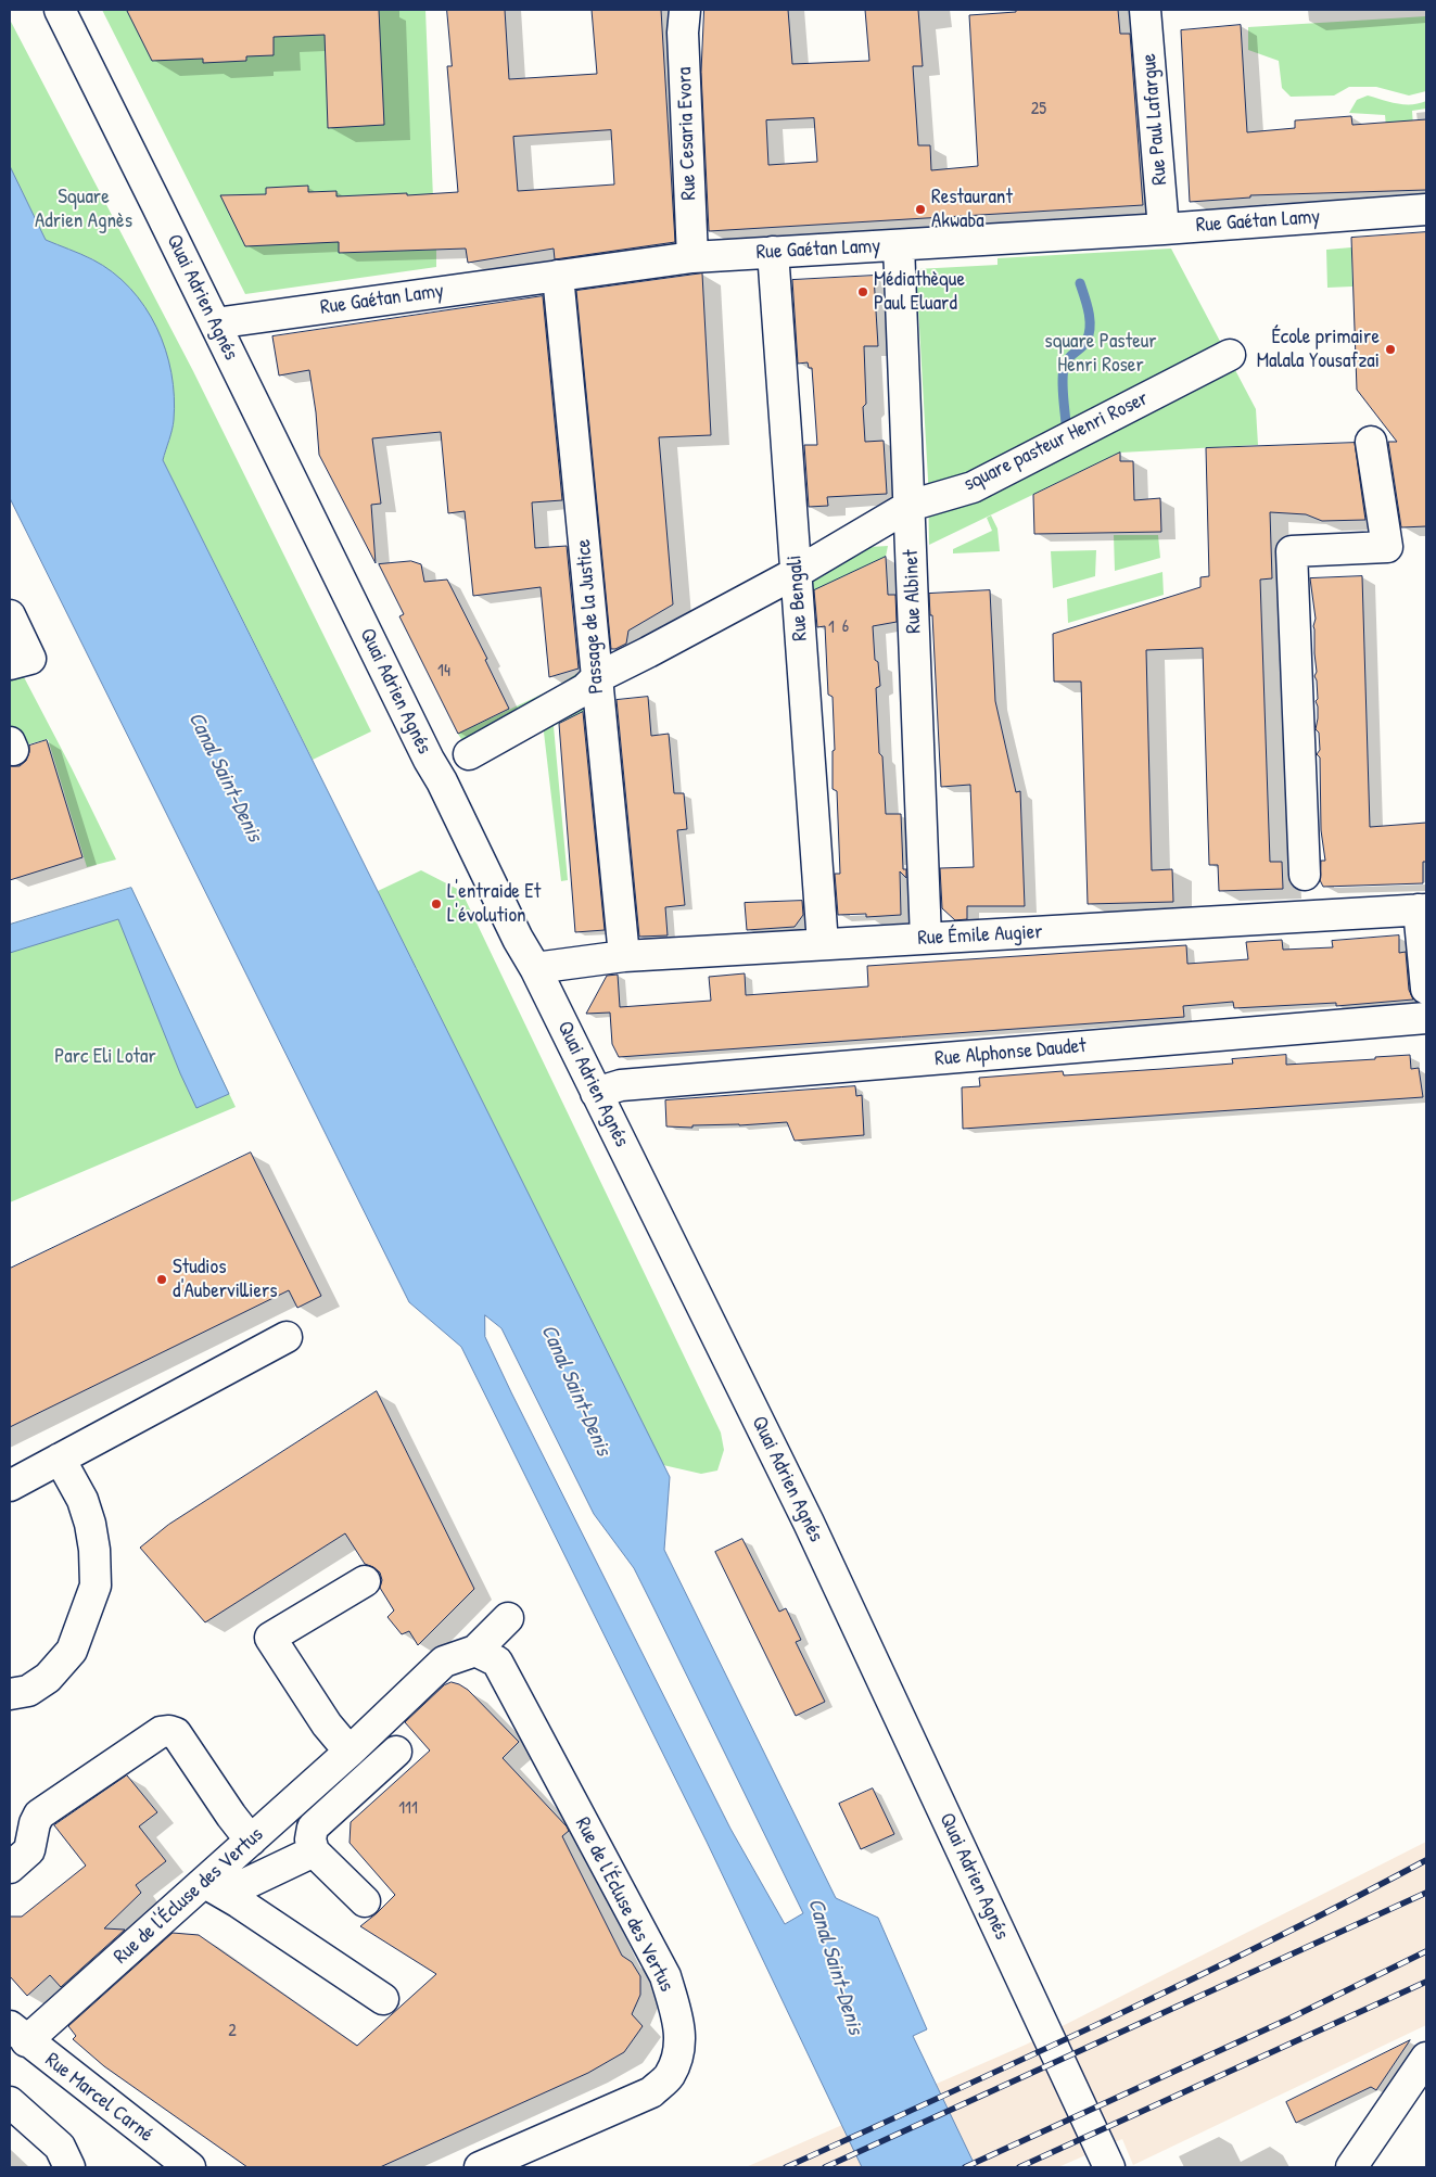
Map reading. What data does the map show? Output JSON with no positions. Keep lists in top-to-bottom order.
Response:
{
  "streets": {
    "street": [
      "Rue Paul Lafargue",
      "Rue Cesaria Evora",
      "Rue Gaétan Lamy",
      "Quai Adrien Agnés",
      "square pasteur Henri Roser",
      "Rue Albinet",
      "Rue Bengali",
      "Passage de la Justice",
      "Rue Émile Augier",
      "Rue Alphonse Daudet",
      "Rue de l'Écluse des Vertus",
      "Rue Marcel Carné"
    ]
  },
  "crossings": [
    ["Rue Paul Lafargue", "Rue Gaétan Lamy"],
    ["Rue Cesaria Evora", "Rue Gaétan Lamy"],
    ["Rue Gaétan Lamy", "Quai Adrien Agnés"],
    ["Rue Gaétan Lamy", "Rue Albinet"],
    ["Rue Gaétan Lamy", "Rue Bengali"],
    ["Rue Gaétan Lamy", "Passage de la Justice"],
    ["Quai Adrien Agnés", "Rue Émile Augier"],
    ["Quai Adrien Agnés", "Rue Alphonse Daudet"],
    ["square pasteur Henri Roser", "Rue Albinet"],
    ["square pasteur Henri Roser", "Rue Bengali"],
    ["square pasteur Henri Roser", "Passage de la Justice"],
    ["Rue Albinet", "Rue Émile Augier"],
    ["Rue Bengali", "Rue Émile Augier"],
    ["Passage de la Justice", "Rue Émile Augier"],
    ["Rue de l'Écluse des Vertus", "Rue Marcel Carné"]
  ],
  "water": ["Canal Saint-Denis"],
  "parks": ["Square Adrien Agnès", "square Pasteur Henri Roser", "Parc Eli Lotar"],
  "places": [
    "Restaurant Akwaba",
    "Médiathèque Paul Eluard",
    "École primaire Malala Yousafzai",
    "L'entraide Et L'évolution",
    "Studios d'Aubervilliers"
  ],
  "house_numbers": [
    "25",
    "6",
    "1",
    "14",
    "111",
    "2"
  ]
}
